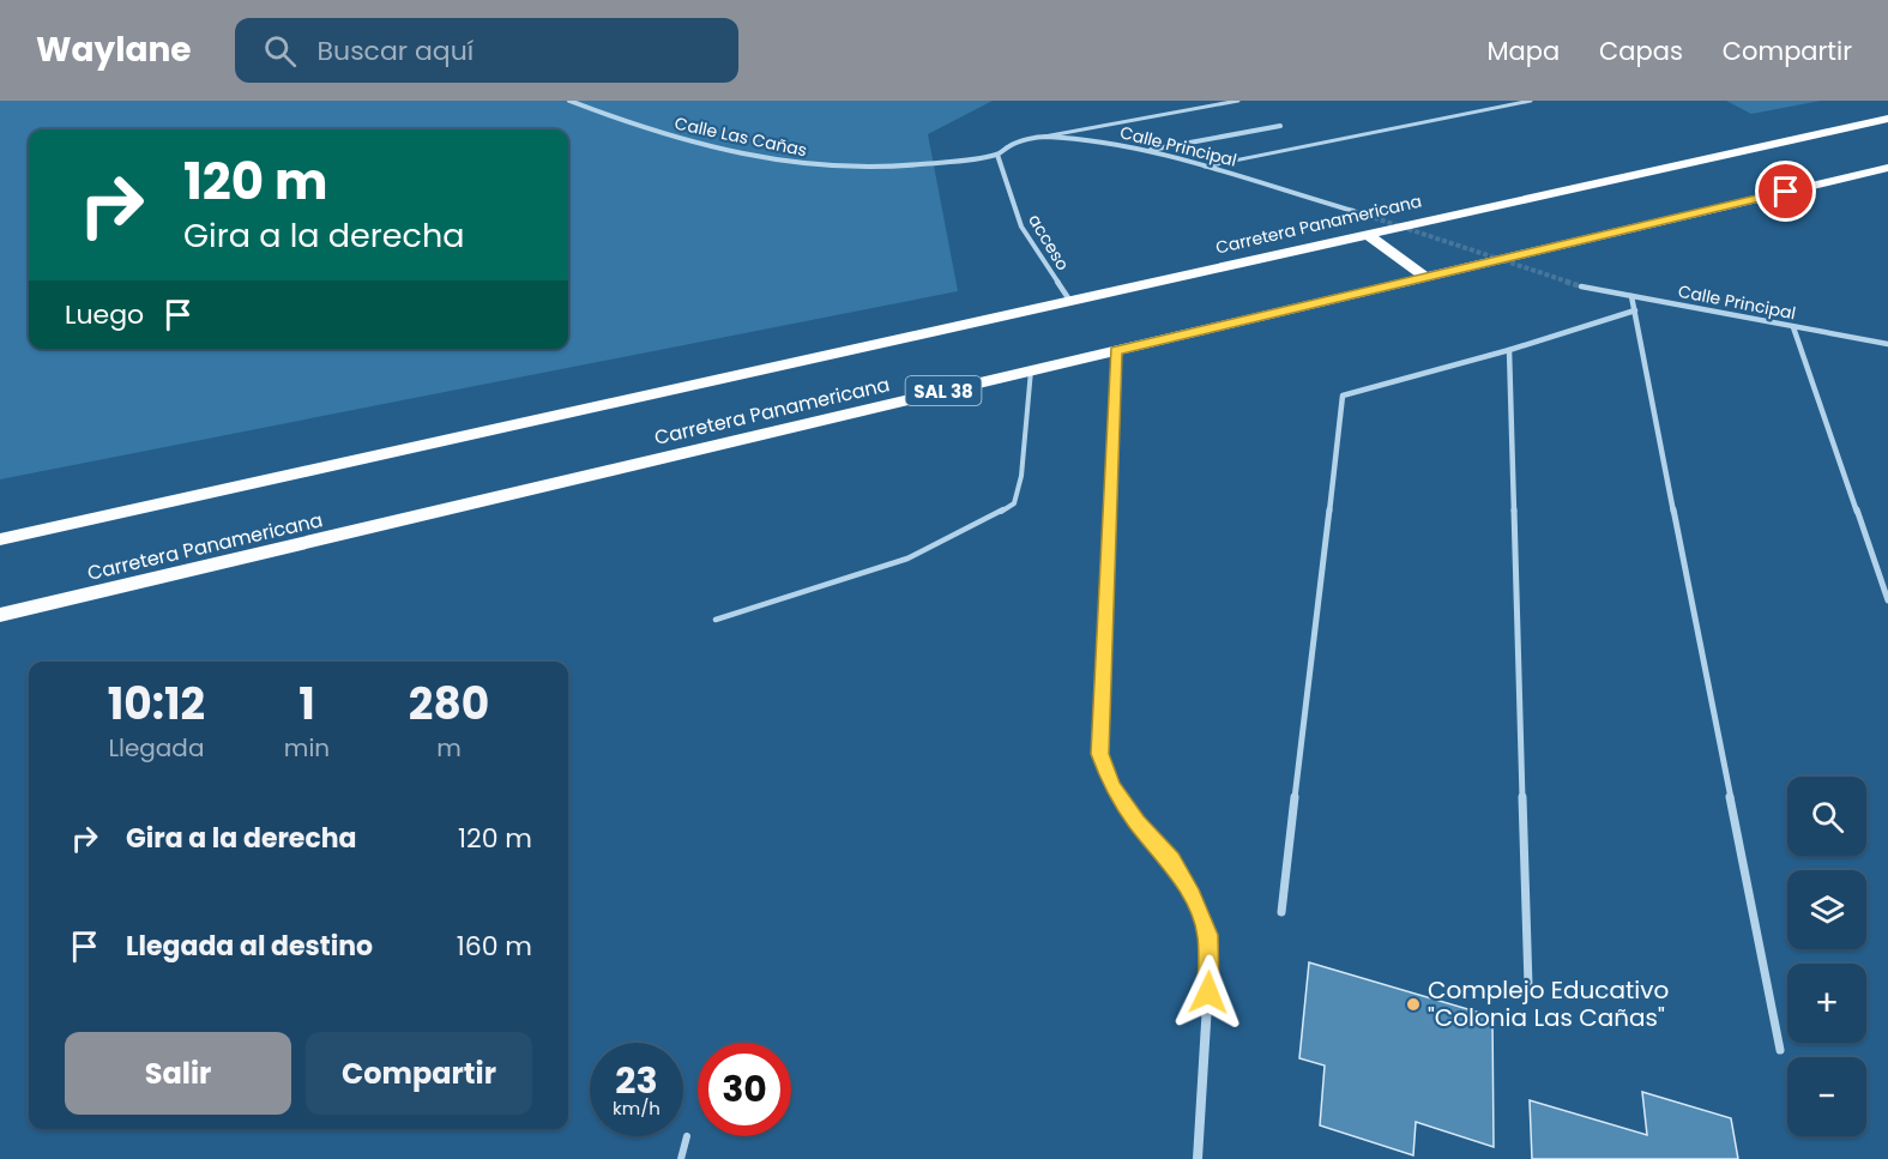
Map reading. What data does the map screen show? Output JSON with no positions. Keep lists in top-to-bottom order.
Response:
{
  "streets": {
    "highway": ["Carretera Panamericana", "SAL 38"],
    "street": ["Calle Las Cañas", "Calle Principal", "acceso"]
  },
  "crossings": [
    ["Calle Las Cañas", "Calle Principal"],
    ["Calle Las Cañas", "acceso"],
    ["Calle Principal", "acceso"],
    ["Carretera Panamericana", "acceso"]
  ],
  "places": ["Complejo Educativo \"Colonia Las Cañas\""],
  "page": {
    "header": "Waylane",
    "search": "Buscar aquí",
    "nav": ["Mapa", "Capas", "Compartir"],
    "turn": ["120 m", "Gira a la derecha"],
    "then": "Luego",
    "eta": [
      "10:12",
      "Llegada",
      "1",
      "min",
      "280",
      "m"
    ],
    "map_buttons": ["+", "−"],
    "list": [
      {
        "name": "Gira a la derecha",
        "value": "120 m"
      },
      {
        "name": "Llegada al destino",
        "value": "160 m"
      }
    ],
    "buttons": ["Salir", "Compartir"],
    "speed": "23 km/h",
    "limit": "30"
  }
}
